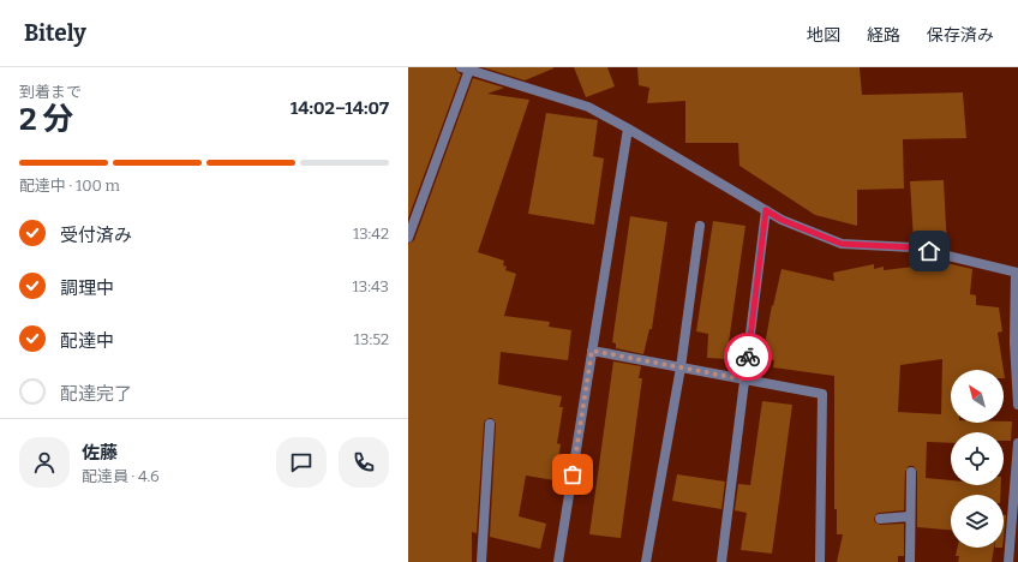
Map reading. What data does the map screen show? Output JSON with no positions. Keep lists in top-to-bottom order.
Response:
{
  "north": "top left",
  "page": {
    "header": "Bitely",
    "nav": ["地図", "経路", "保存済み"],
    "heading": ["2 分", "到着まで", "14:02–14:07"],
    "panel": ["佐藤", "配達員 · 4.6"],
    "bar": "配達中 · 100 m",
    "list": [
      ["受付済み", "13:42"],
      ["調理中", "13:43"],
      ["配達中", "13:52"],
      "配達完了"
    ]
  }
}
